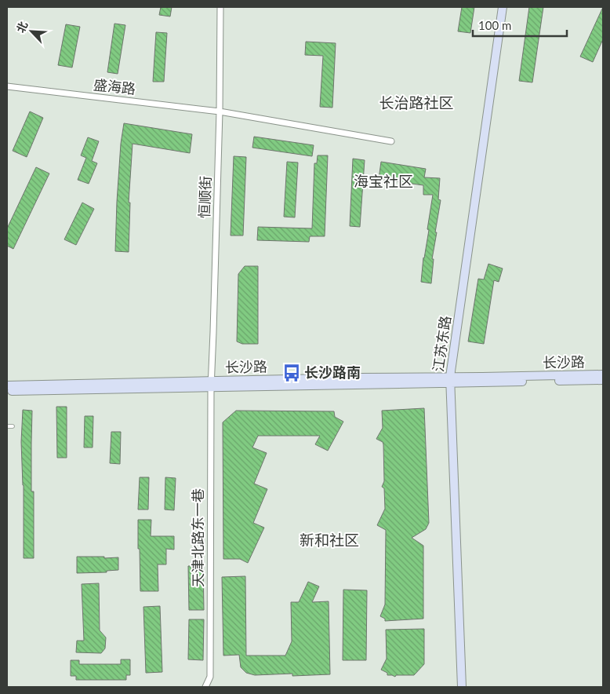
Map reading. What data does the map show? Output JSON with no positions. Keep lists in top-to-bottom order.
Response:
{
  "streets": {
    "street": [
      "盛海路",
      "恒顺街",
      "江苏东路",
      "长沙路",
      "天津北路东一巷"
    ]
  },
  "crossings": [
    ["盛海路", "恒顺街"],
    ["恒顺街", "长沙路"],
    ["恒顺街", "天津北路东一巷"],
    ["江苏东路", "长沙路"],
    ["长沙路", "天津北路东一巷"]
  ],
  "districts": ["长治路社区", "海宝社区", "新和社区"],
  "places": {
    "bus stop": ["长沙路南"]
  },
  "scale_bar": "100 m",
  "north": "top left"
}
